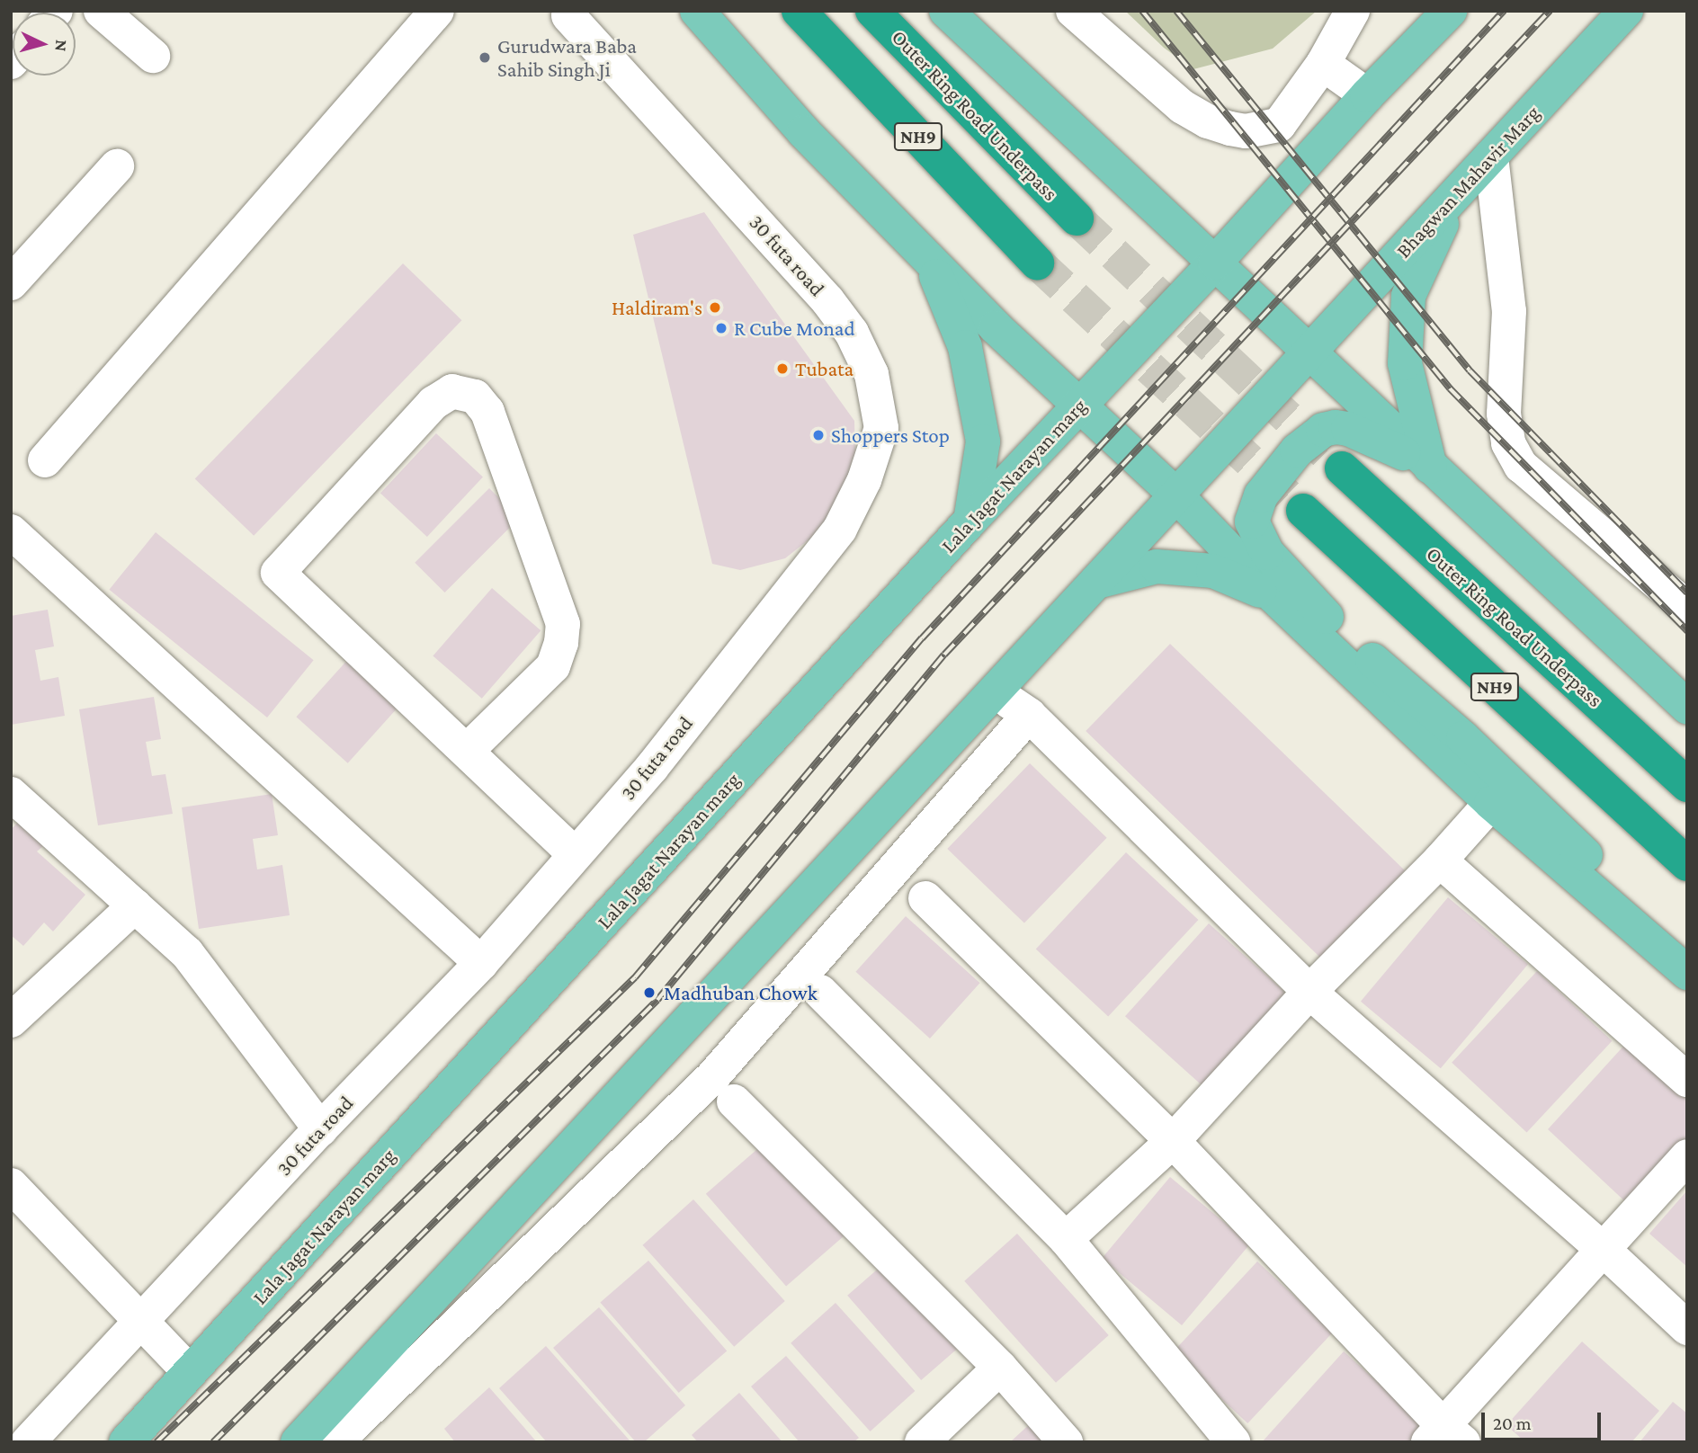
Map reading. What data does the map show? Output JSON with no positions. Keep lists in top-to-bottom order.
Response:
{
  "streets": {
    "highway": ["Outer Ring Road Underpass", "NH9"],
    "main road": ["Bhagwan Mahavir Marg", "Lala Jagat Narayan marg"],
    "street": ["30 futa road"]
  },
  "places": [
    "Gurudwara Baba Sahib Singh Ji",
    "Haldiram's",
    "R Cube Monad",
    "Tubata",
    "Shoppers Stop",
    "Madhuban Chowk"
  ],
  "scale_bar": "20 m",
  "north": "right"
}
